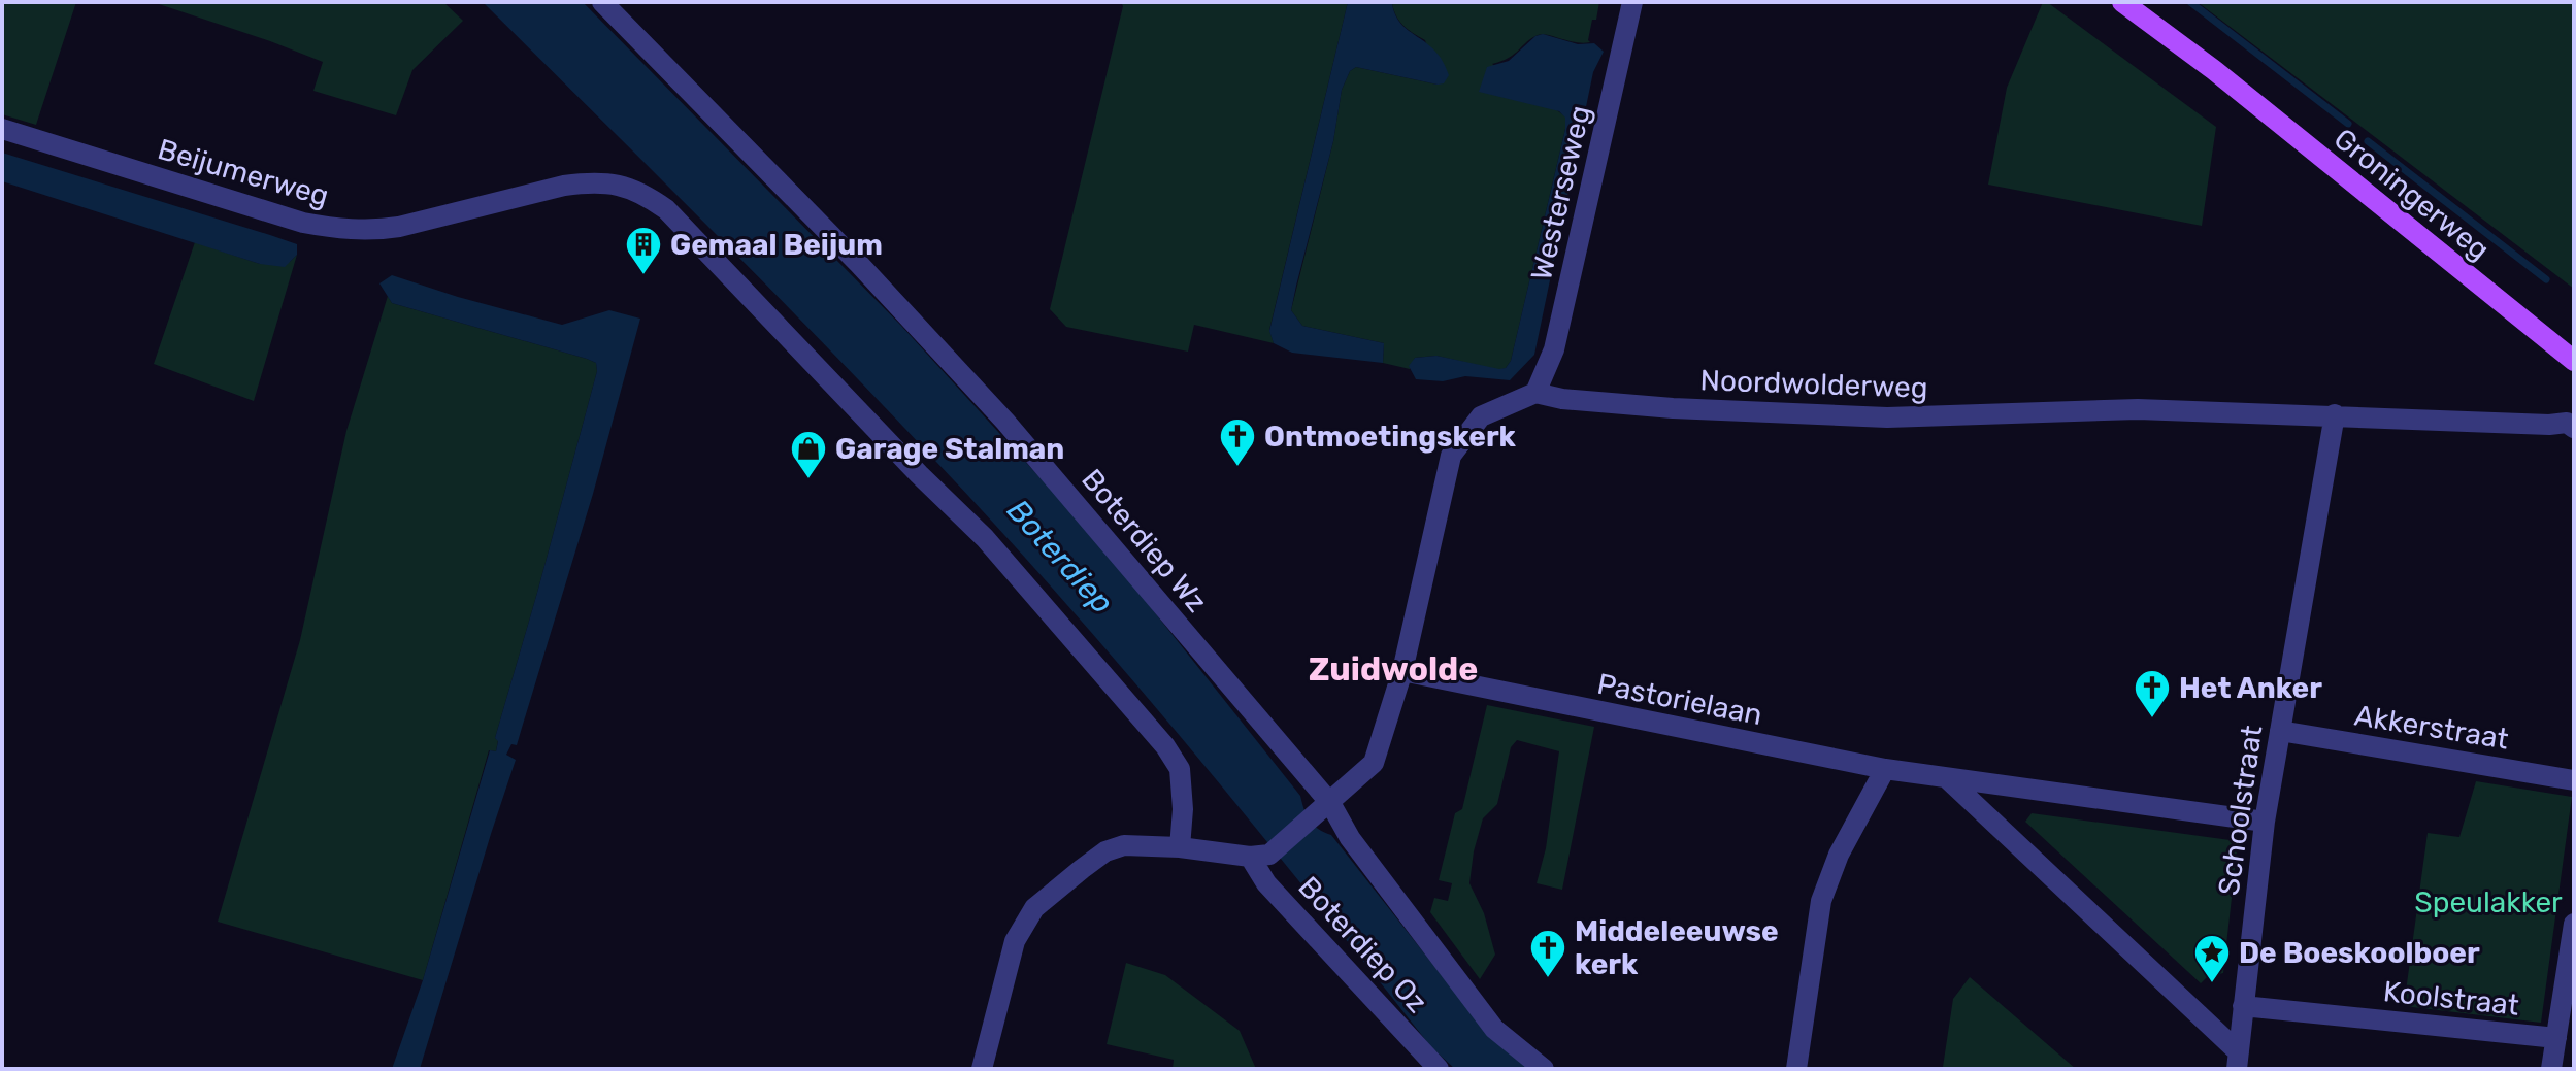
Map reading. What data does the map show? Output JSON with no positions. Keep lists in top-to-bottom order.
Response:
{
  "streets": {
    "main road": ["Groningerweg"],
    "street": [
      "Beijumerweg",
      "Westerseweg",
      "Noordwolderweg",
      "Boterdiep Wz",
      "Pastorielaan",
      "Akkerstraat",
      "Schoolstraat",
      "Boterdiep Oz",
      "Koolstraat"
    ]
  },
  "crossings": [
    ["Westerseweg", "Noordwolderweg"],
    ["Noordwolderweg", "Schoolstraat"],
    ["Pastorielaan", "Schoolstraat"],
    ["Akkerstraat", "Schoolstraat"],
    ["Schoolstraat", "Koolstraat"]
  ],
  "districts": ["Zuidwolde"],
  "water": ["Boterdiep"],
  "parks": ["Speulakker"],
  "places": {
    "building": ["Gemaal Beijum"],
    "church": ["Ontmoetingskerk", "Het Anker", "Middeleeuwse kerk"],
    "shop": ["Garage Stalman"],
    "place": ["De Boeskoolboer"]
  }
}
